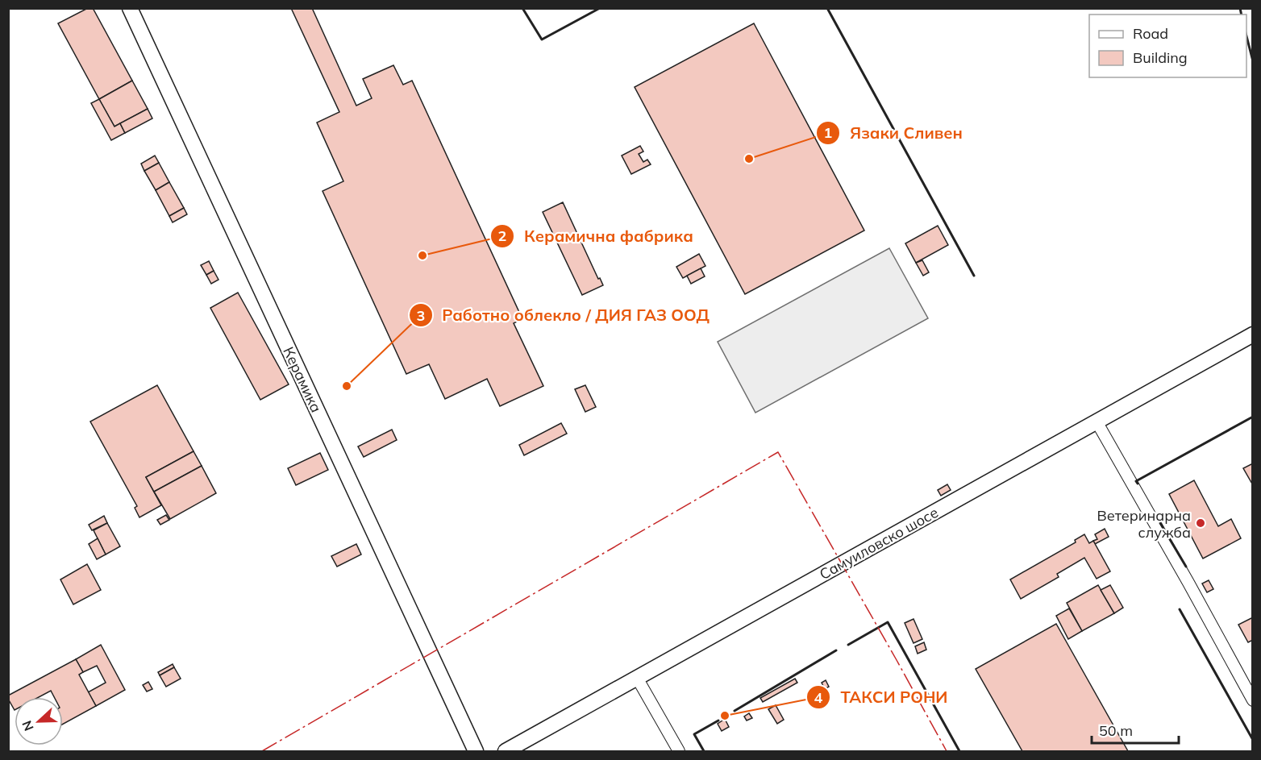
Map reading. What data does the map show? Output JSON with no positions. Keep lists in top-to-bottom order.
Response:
{
  "streets": {
    "street": ["Керамика", "Самуиловско шосе"]
  },
  "places": [
    "Язаки Сливен",
    "Керамична фабрика",
    "Работно облекло / ДИЯ ГАЗ ООД",
    "Ветеринарна служба",
    "ТАКСИ РОНИ"
  ],
  "legend": ["Road", "Building"],
  "scale_bar": "50 m",
  "north": "left"
}
